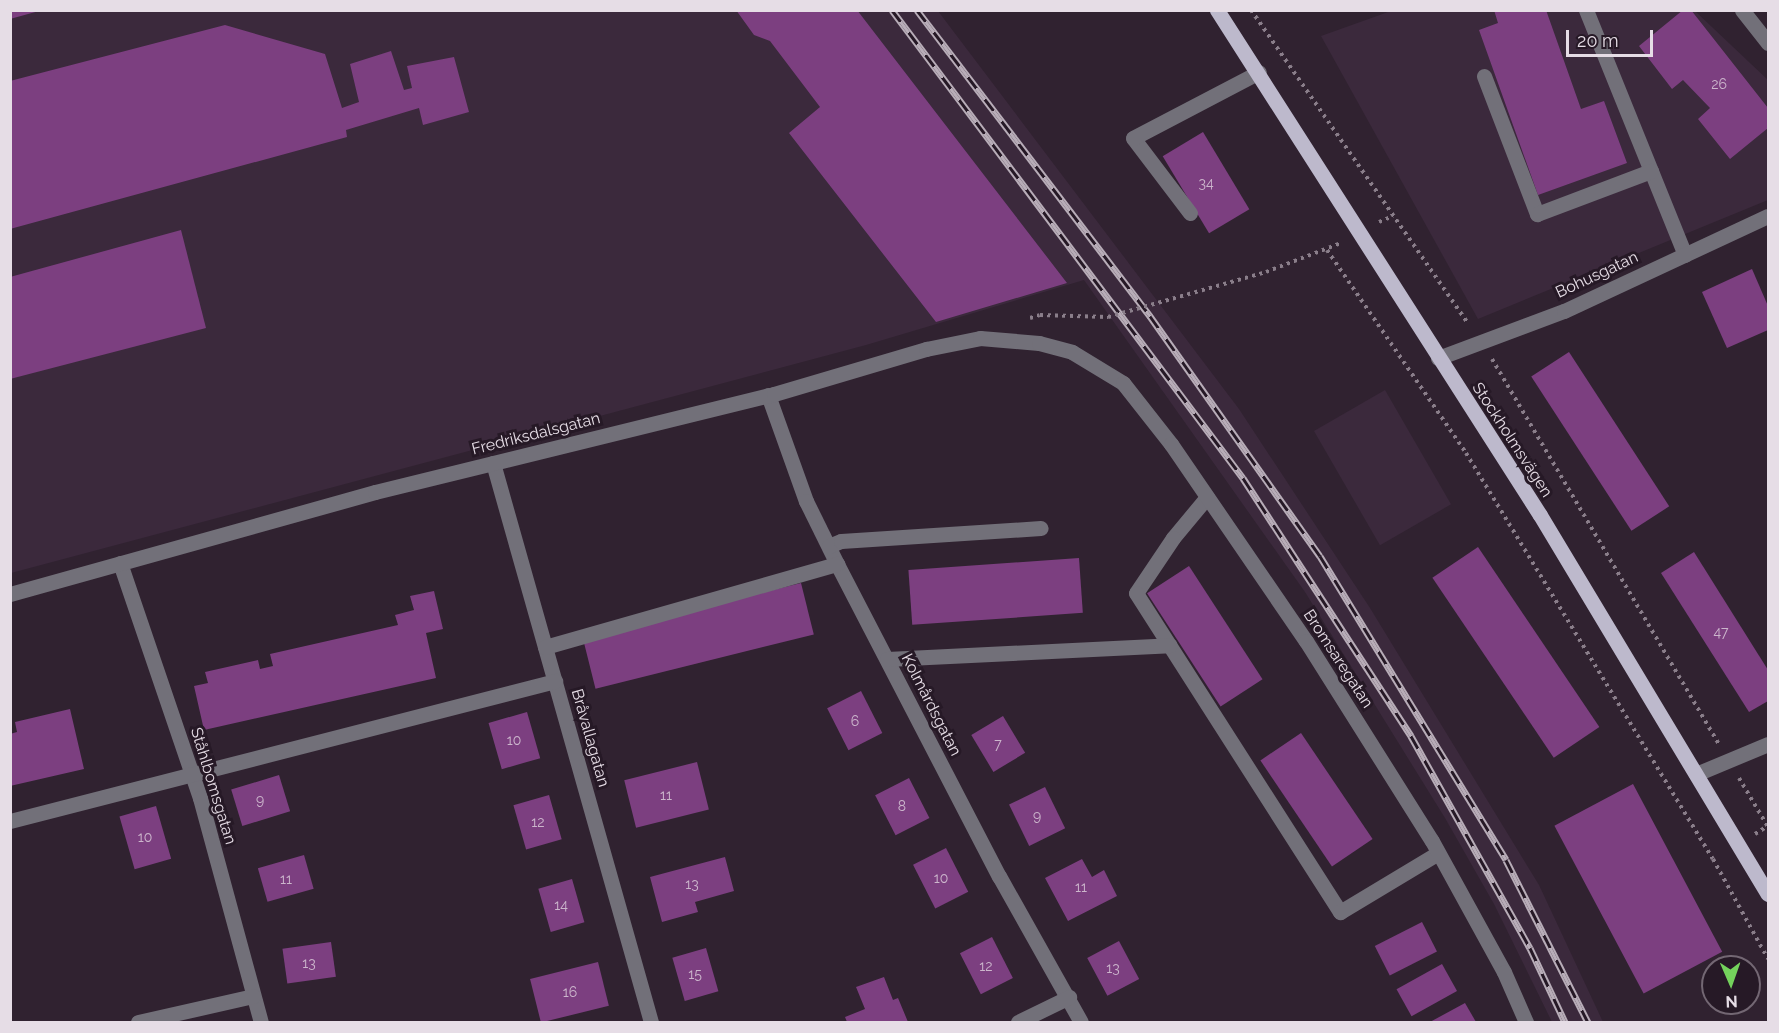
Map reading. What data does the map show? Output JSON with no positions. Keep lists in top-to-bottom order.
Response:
{
  "streets": {
    "main road": ["Stockholmsvägen"],
    "street": [
      "Bohusgatan",
      "Fredriksdalsgatan",
      "Bromsaregatan",
      "Kolmårdsgatan",
      "Bråvallagatan",
      "Ståhlbomsgatan"
    ]
  },
  "crossings": [
    ["Bohusgatan", "Stockholmsvägen"],
    ["Fredriksdalsgatan", "Bromsaregatan"],
    ["Fredriksdalsgatan", "Kolmårdsgatan"],
    ["Fredriksdalsgatan", "Bråvallagatan"],
    ["Fredriksdalsgatan", "Ståhlbomsgatan"]
  ],
  "house_numbers": [
    "26",
    "34",
    "47",
    "6",
    "10",
    "7",
    "11",
    "9",
    "8",
    "9",
    "12",
    "10",
    "10",
    "11",
    "13",
    "11",
    "14",
    "13",
    "12",
    "13",
    "15",
    "16"
  ],
  "scale_bar": "20 m",
  "north": "bottom"
}
